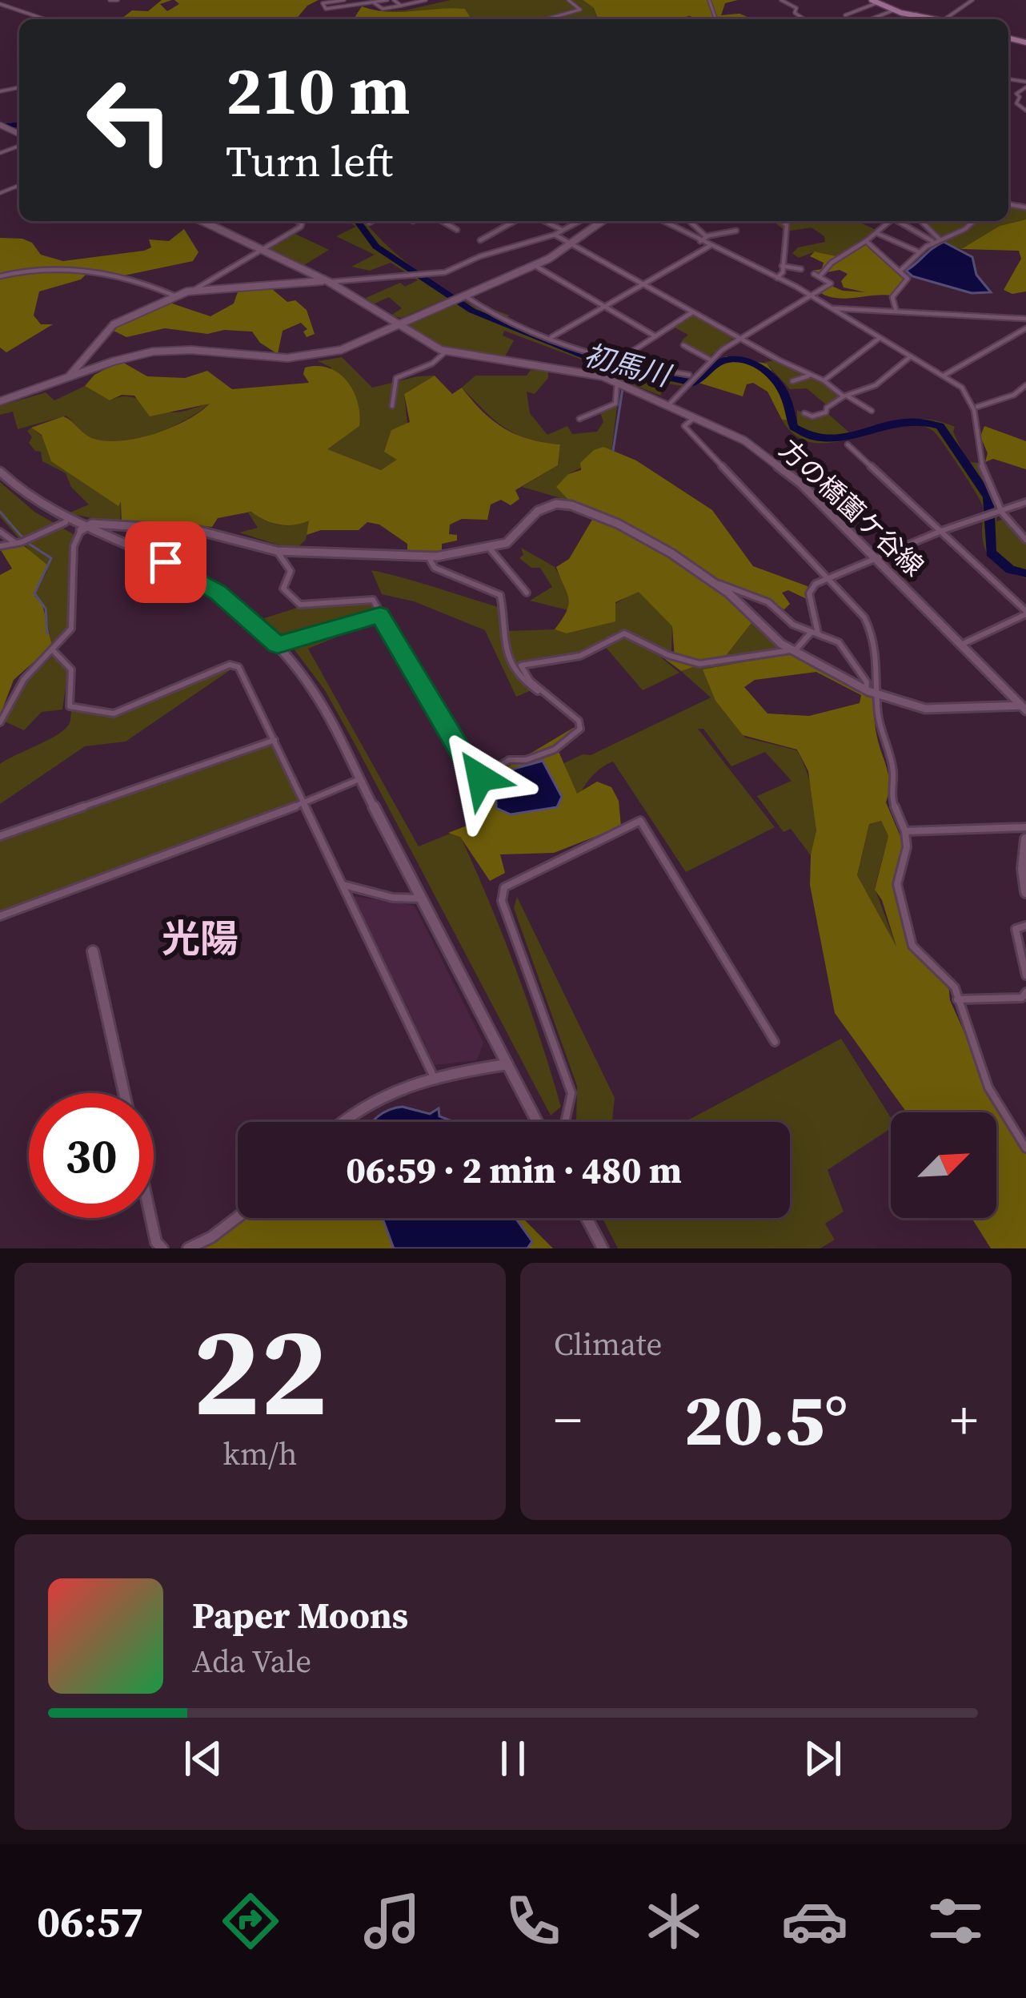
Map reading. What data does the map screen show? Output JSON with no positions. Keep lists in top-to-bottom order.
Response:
{
  "streets": {
    "street": ["方の橋薗ケ谷線"]
  },
  "districts": ["光陽"],
  "water": ["初馬川"],
  "north": "top right",
  "page": {
    "turn": ["210 m", "Turn left"],
    "limit": "30",
    "trip": "06:59 · 2 min · 480 m",
    "tile": [
      ["22", "km/h"],
      "Climate"
    ],
    "heat": ["−", "20.5°", "+"],
    "song": ["Paper Moons", "Ada Vale"],
    "tabs": "06:57"
  }
}
